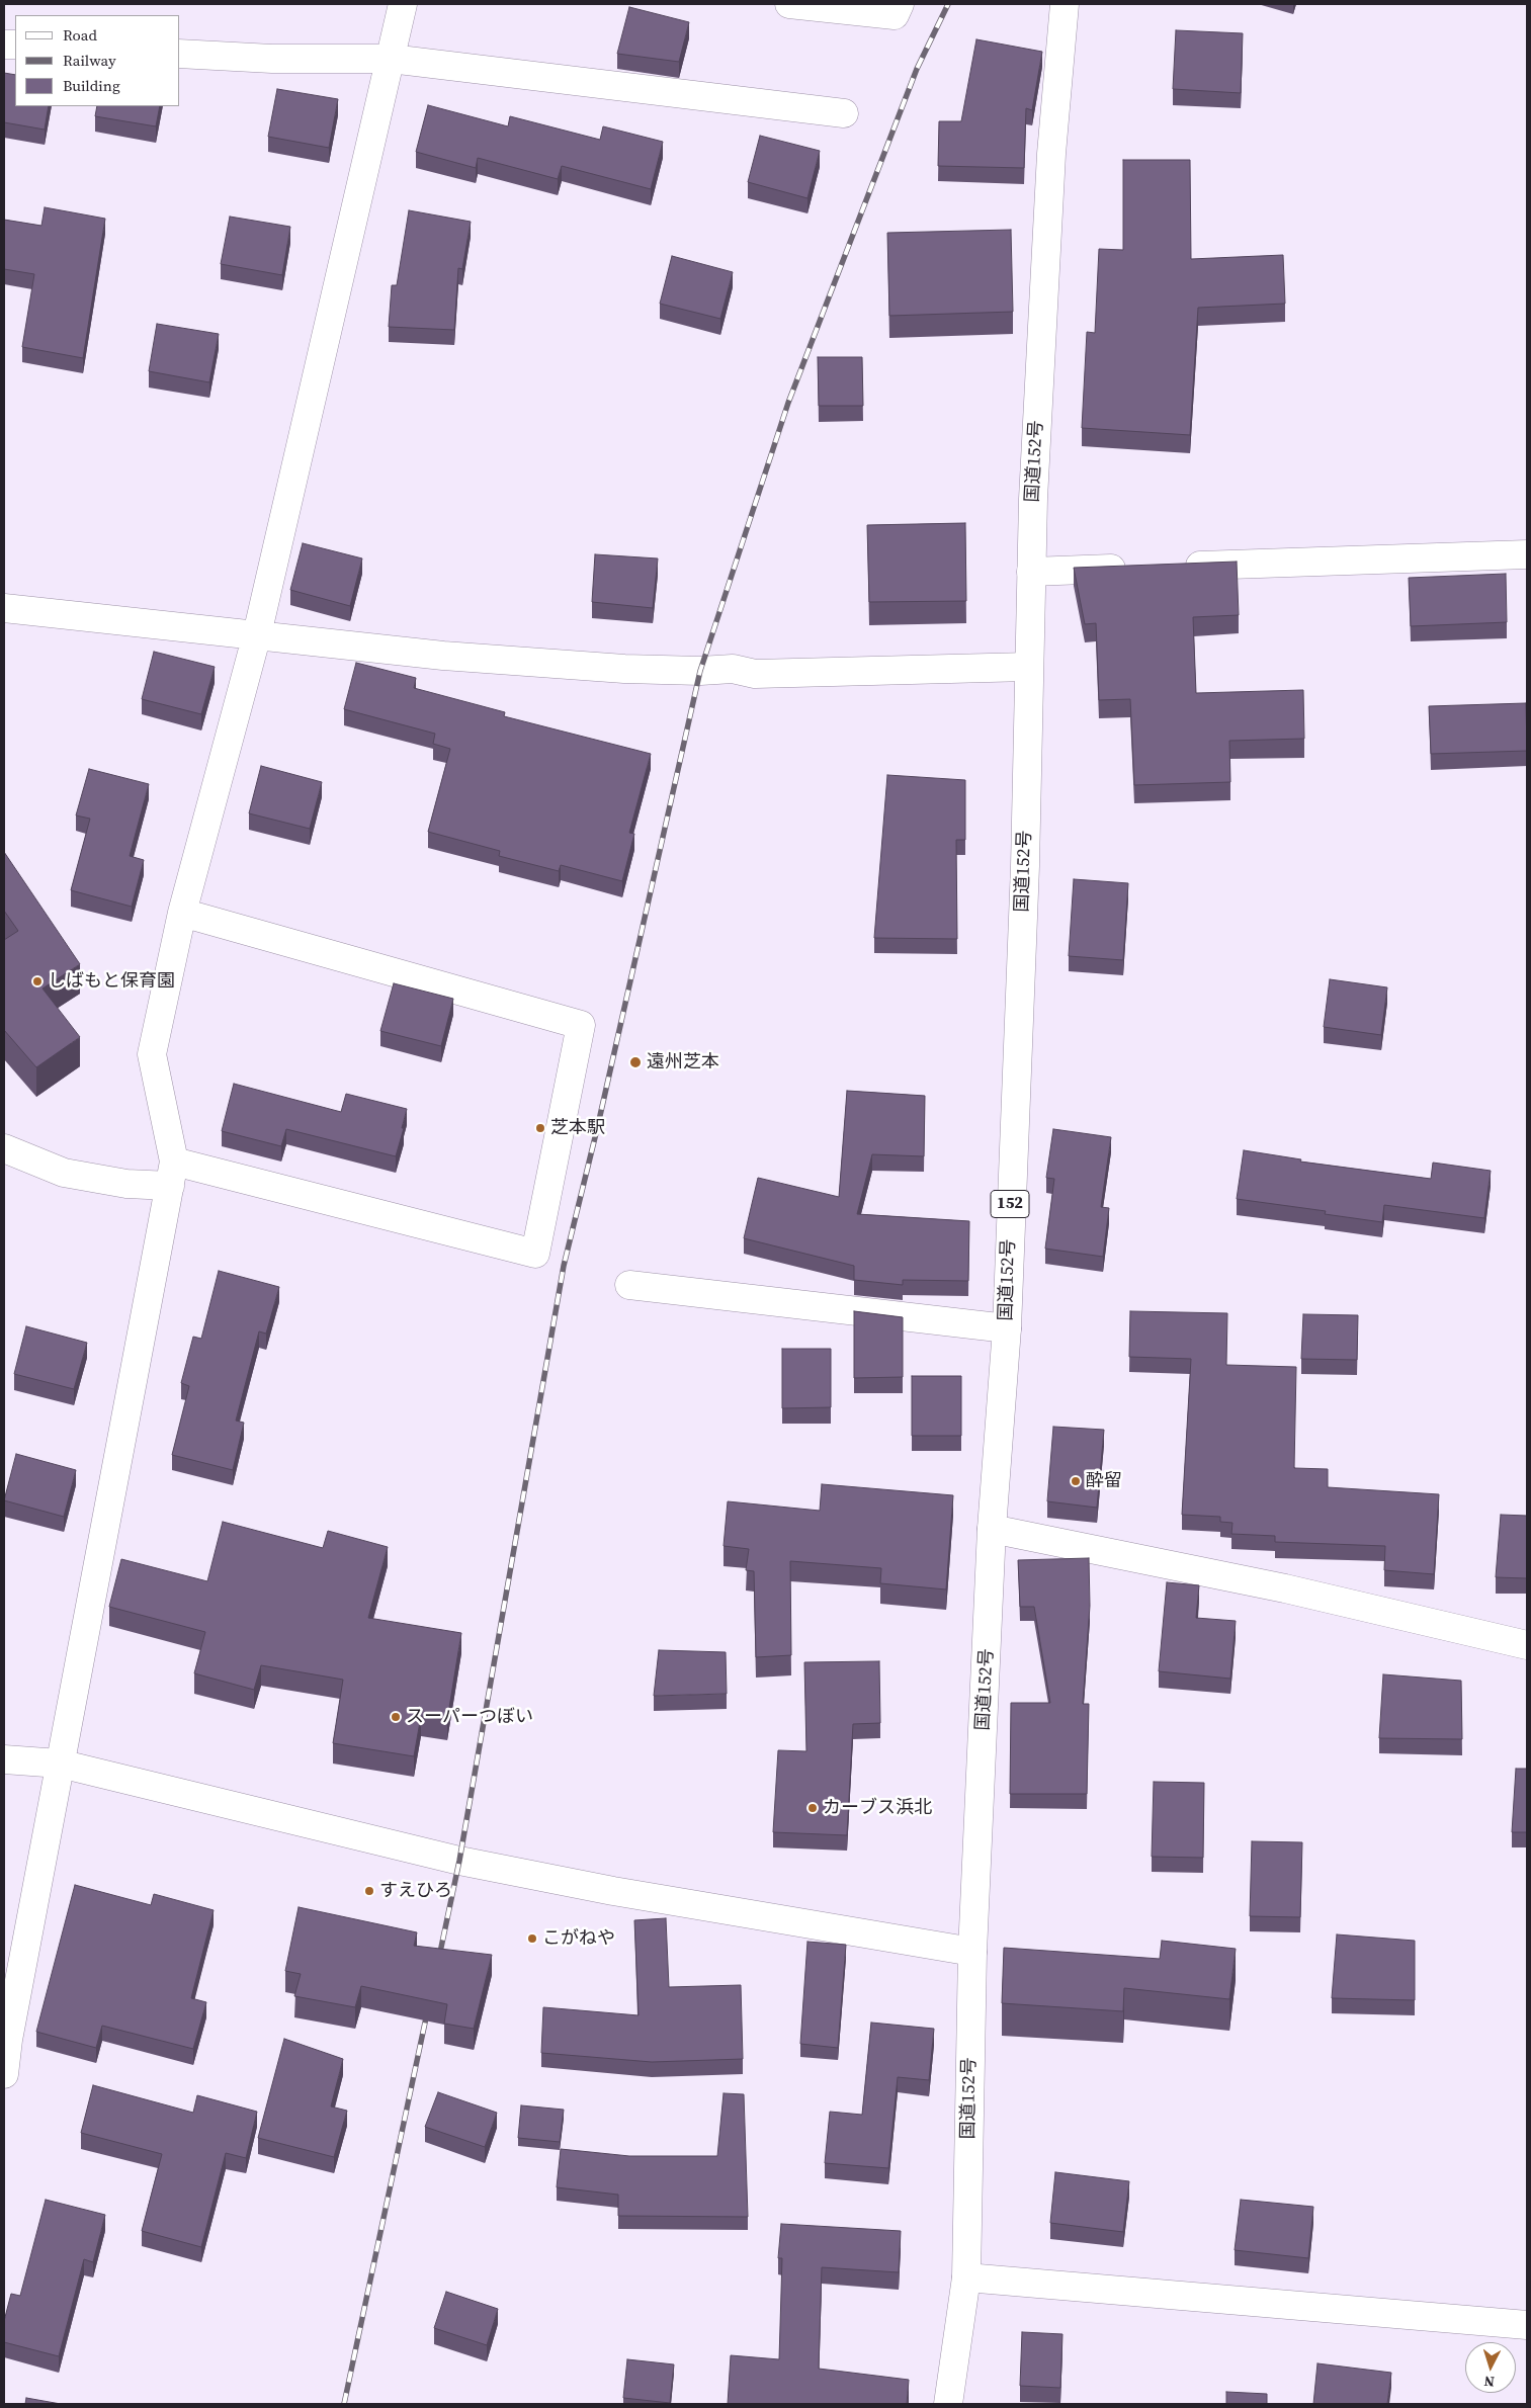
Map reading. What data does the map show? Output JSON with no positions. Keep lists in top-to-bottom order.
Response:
{
  "streets": {
    "main road": ["国道152号", "152"]
  },
  "places": [
    "しばもと保育園",
    "遠州芝本",
    "芝本駅",
    "酔留",
    "スーパーつぼい",
    "カーブス浜北",
    "すえひろ",
    "こがねや"
  ],
  "legend": ["Road", "Railway", "Building"],
  "north": "bottom"
}
